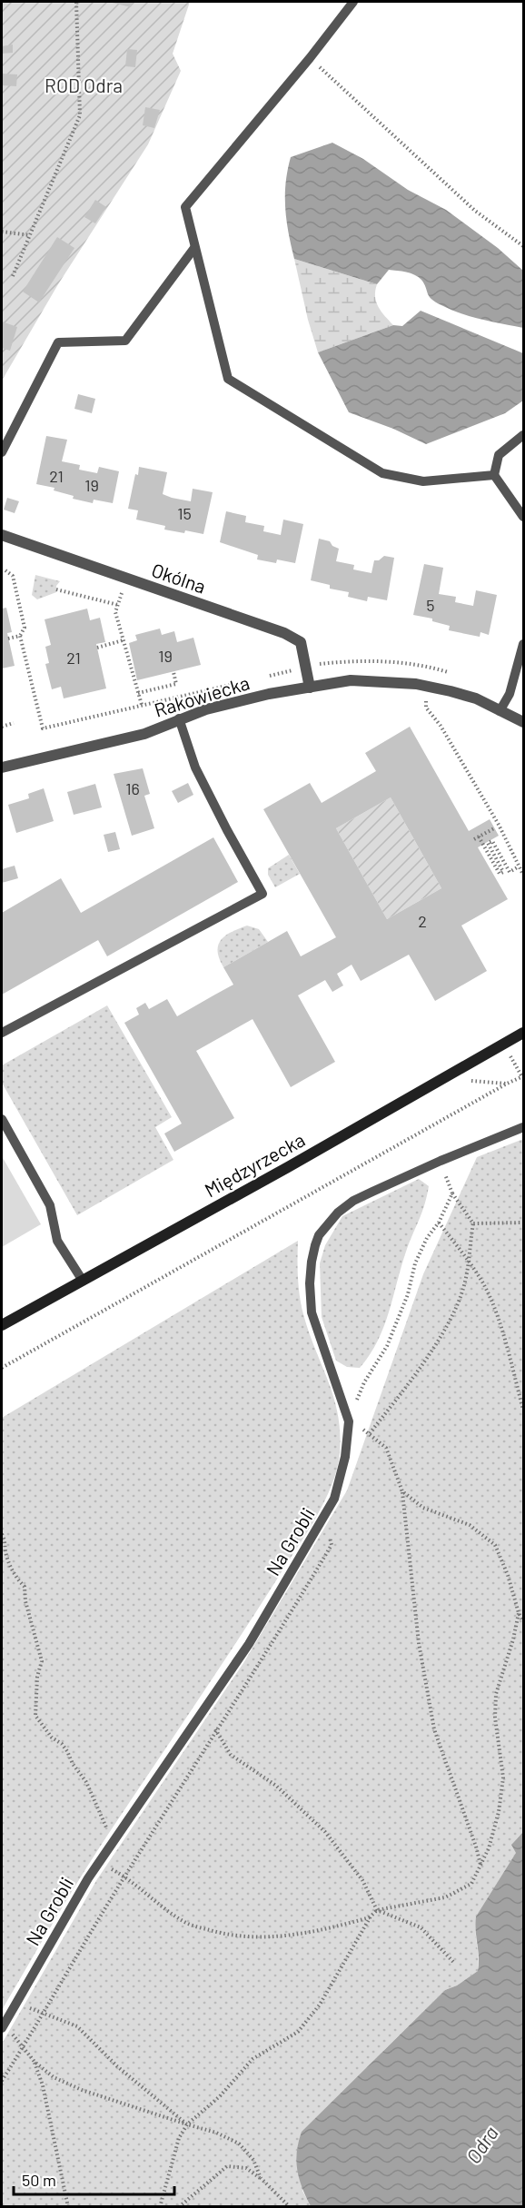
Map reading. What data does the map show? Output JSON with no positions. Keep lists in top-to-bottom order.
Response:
{
  "streets": {
    "street": ["Okólna", "Rakowiecka", "Międzyrzecka"],
    "lane": ["Na Grobli"]
  },
  "crossings": [
    ["Okólna", "Rakowiecka"]
  ],
  "water": ["Odra"],
  "parks": ["ROD Odra"],
  "house_numbers": [
    "21",
    "19",
    "15",
    "5",
    "19",
    "21",
    "16",
    "2"
  ],
  "scale_bar": "50 m"
}
